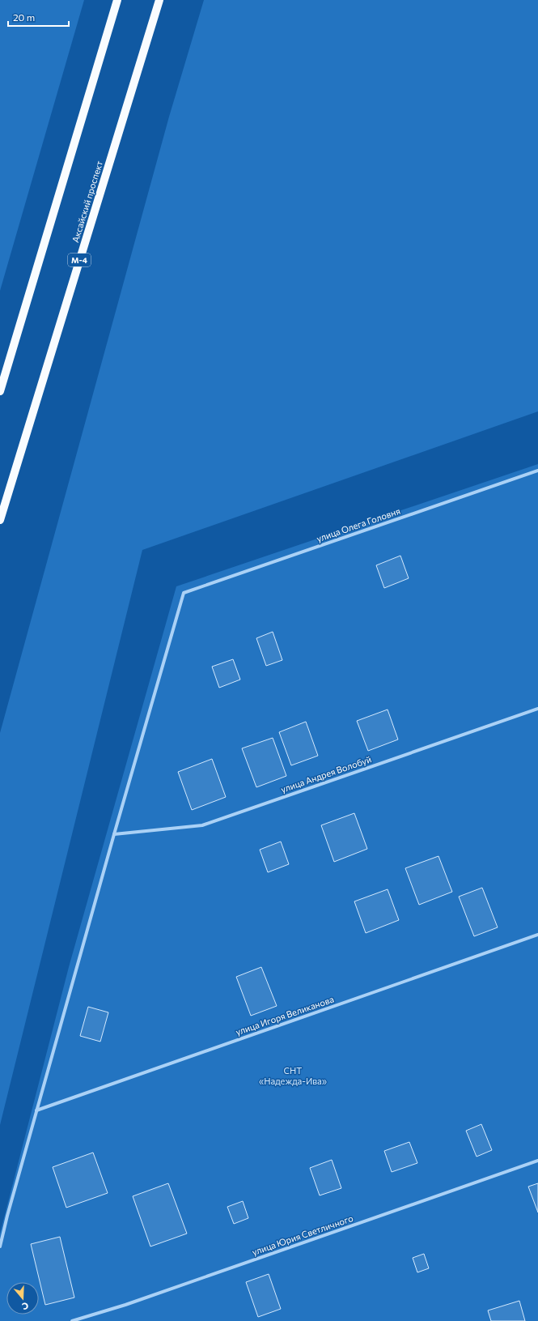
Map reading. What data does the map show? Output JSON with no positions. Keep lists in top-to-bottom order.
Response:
{
  "streets": {
    "main road": ["Аксайский проспект", "М-4"],
    "street": [
      "улица Олега Головня",
      "улица Андрея Волобуй",
      "улица Игоря Великанова",
      "улица Юрия Светличного"
    ]
  },
  "crossings": [
    ["улица Олега Головня", "улица Андрея Волобуй"]
  ],
  "parks": ["СНТ «Надежда-Ива»"],
  "scale_bar": "20 m",
  "north": "bottom"
}
